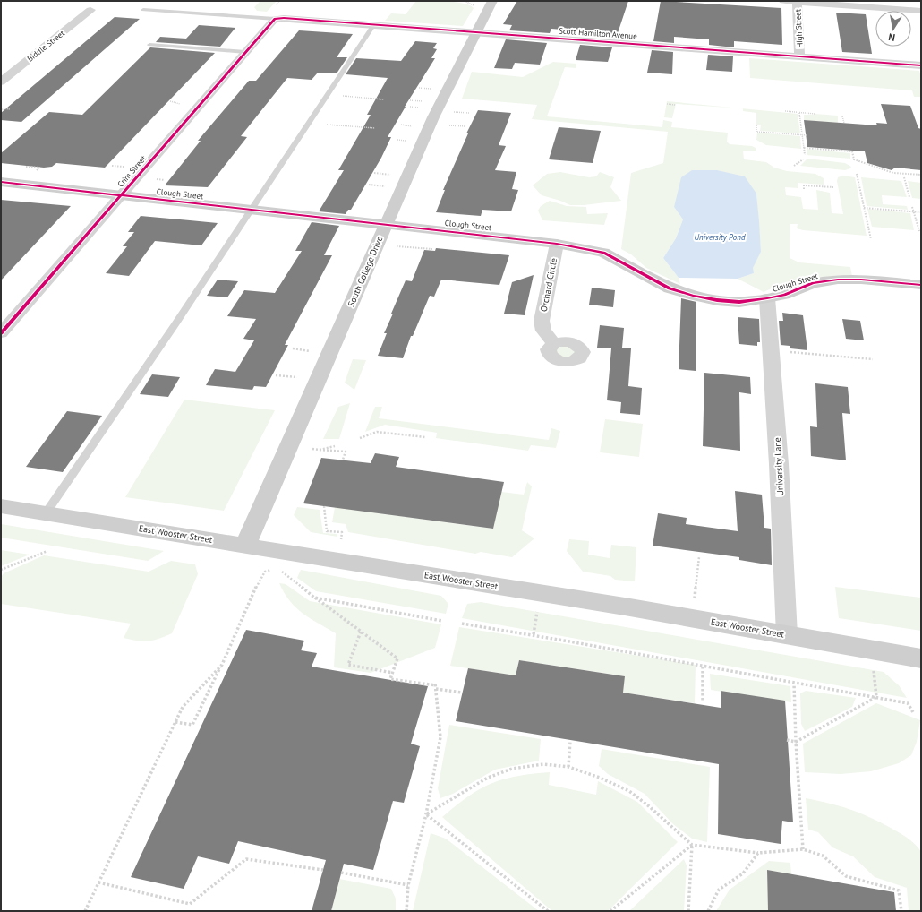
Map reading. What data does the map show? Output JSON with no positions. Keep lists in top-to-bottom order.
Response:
{
  "streets": {
    "street": [
      "High Street",
      "Scott Hamilton Avenue",
      "Biddle Street",
      "Crim Street",
      "Clough Street",
      "South College Drive",
      "Orchard Circle",
      "University Lane",
      "East Wooster Street"
    ]
  },
  "crossings": [
    ["High Street", "Scott Hamilton Avenue"],
    ["Scott Hamilton Avenue", "Crim Street"],
    ["Scott Hamilton Avenue", "South College Drive"],
    ["Crim Street", "Clough Street"],
    ["Clough Street", "South College Drive"],
    ["Clough Street", "Orchard Circle"],
    ["Clough Street", "University Lane"],
    ["South College Drive", "East Wooster Street"],
    ["University Lane", "East Wooster Street"]
  ],
  "water": ["University Pond"],
  "north": "bottom"
}
